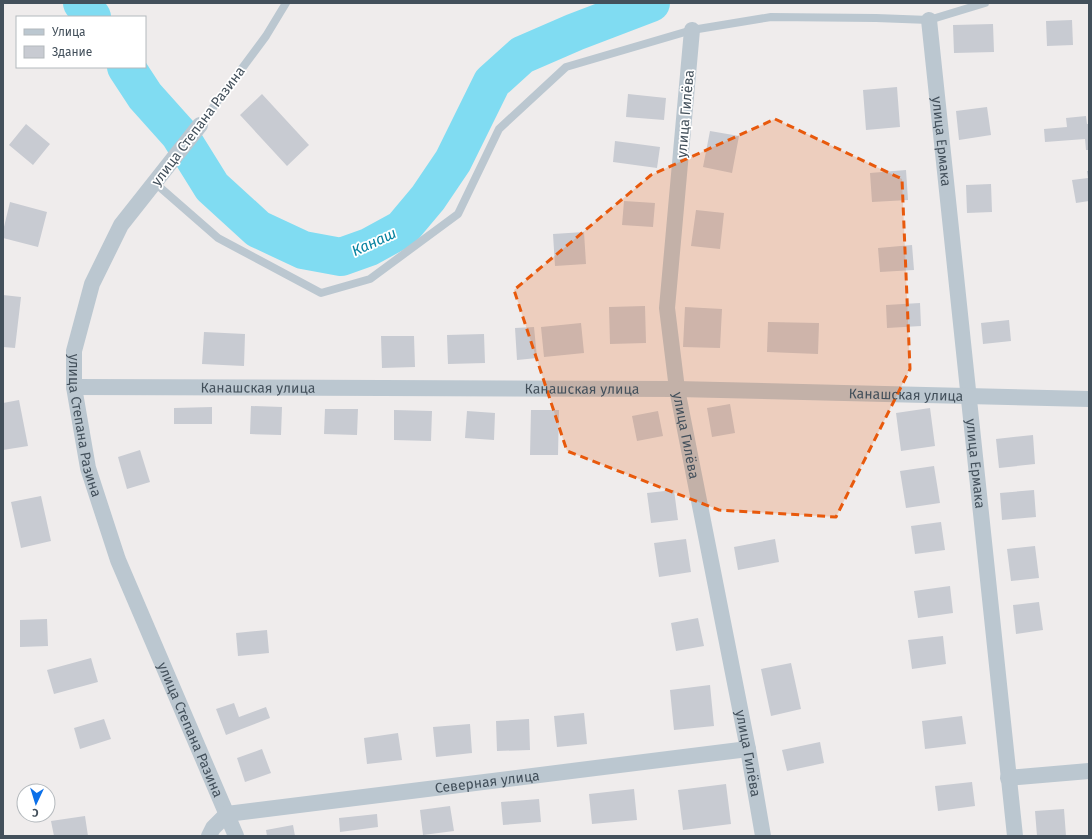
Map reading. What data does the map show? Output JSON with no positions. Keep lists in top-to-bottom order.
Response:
{
  "streets": {
    "street": [
      "улица Гилёва",
      "улица Степана Разина",
      "улица Ермака",
      "Канашская улица",
      "Северная улица"
    ]
  },
  "crossings": [
    ["улица Гилёва", "Канашская улица"],
    ["улица Гилёва", "Северная улица"],
    ["улица Степана Разина", "Канашская улица"],
    ["улица Степана Разина", "Северная улица"],
    ["улица Ермака", "Канашская улица"]
  ],
  "water": ["Канаш"],
  "legend": ["Улица", "Здание"],
  "north": "bottom"
}
